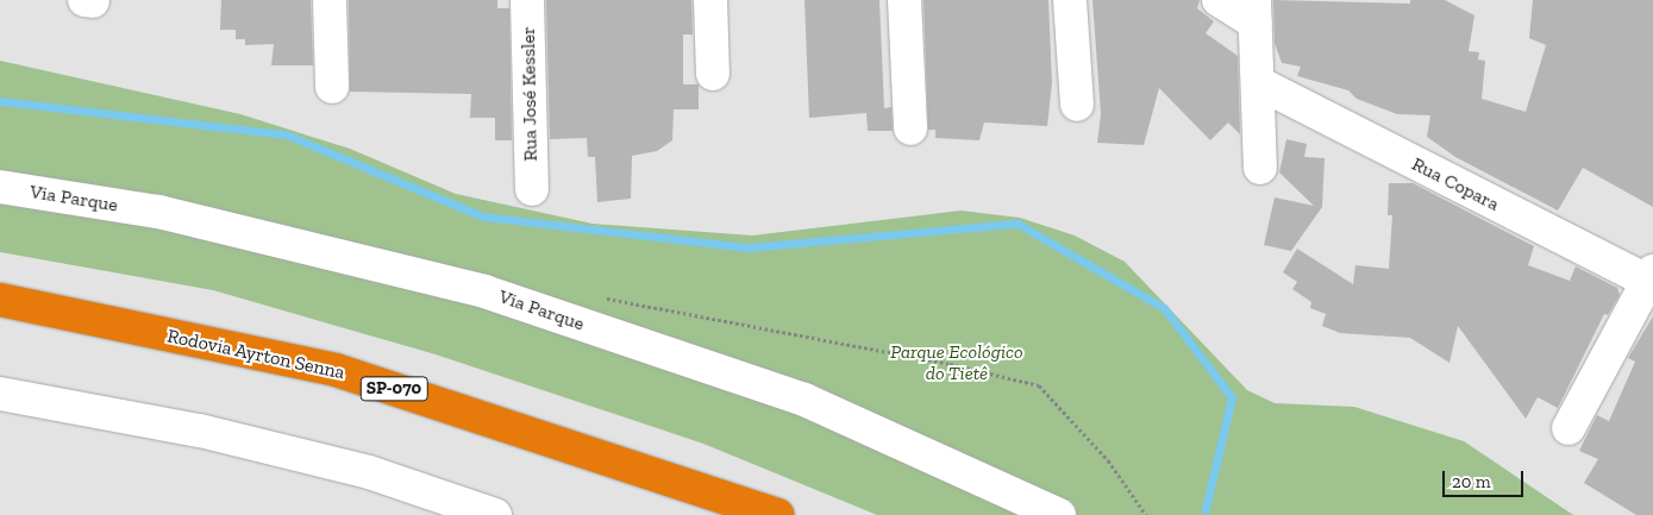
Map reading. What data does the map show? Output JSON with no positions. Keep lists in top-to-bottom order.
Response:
{
  "streets": {
    "highway": ["Rodovia Ayrton Senna", "SP-070"],
    "street": ["Rua José Kessler", "Rua Copara", "Via Parque"]
  },
  "parks": ["Parque Ecológico do Tietê"],
  "scale_bar": "20 m"
}
